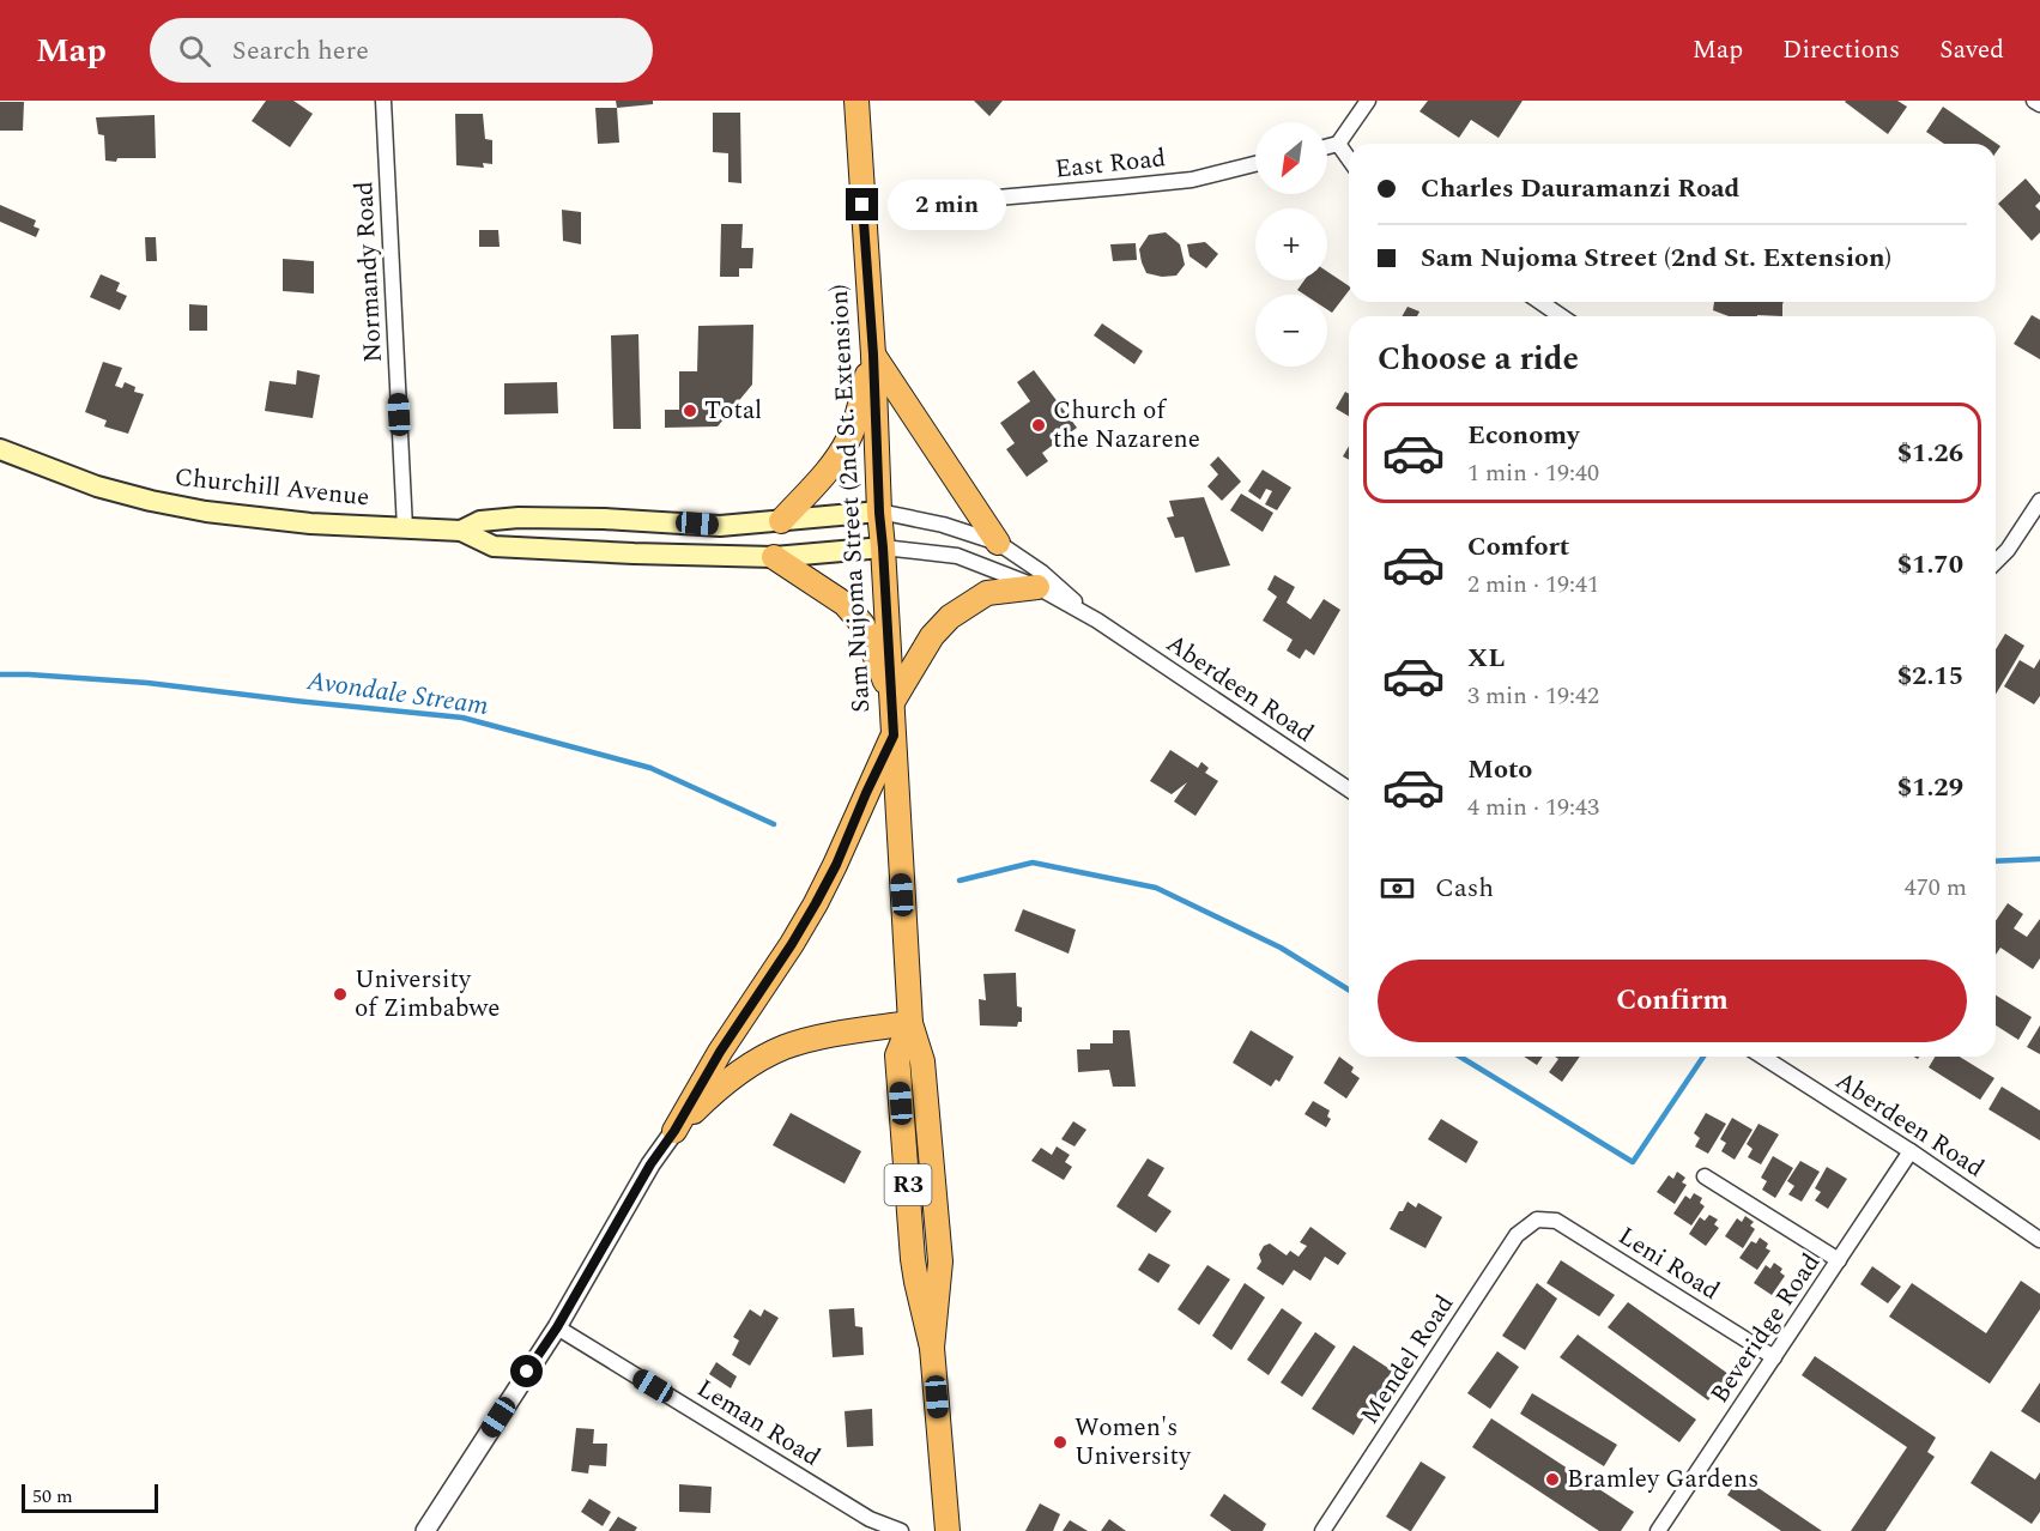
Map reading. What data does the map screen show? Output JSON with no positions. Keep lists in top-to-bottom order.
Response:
{
  "streets": {
    "highway": ["Sam Nujoma Street (2nd St. Extension)", "R3"],
    "main road": ["Churchill Avenue"],
    "street": [
      "East Road",
      "Normandy Road",
      "Aberdeen Road",
      "Leni Road",
      "Beveridge Road",
      "Mendel Road",
      "Leman Road"
    ]
  },
  "crossings": [
    ["Normandy Road", "Churchill Avenue"],
    ["Churchill Avenue", "Sam Nujoma Street (2nd St. Extension)"],
    ["Churchill Avenue", "Aberdeen Road"],
    ["Sam Nujoma Street (2nd St. Extension)", "Aberdeen Road"],
    ["Aberdeen Road", "Beveridge Road"],
    ["Leni Road", "Beveridge Road"],
    ["Leni Road", "Mendel Road"]
  ],
  "water": ["Avondale Stream"],
  "places": [
    "Total",
    "Church of the Nazarene",
    "University of Zimbabwe",
    "Women's University",
    "Bramley Gardens"
  ],
  "scale_bar": "50 m",
  "north": "bottom left",
  "page": {
    "header": "Map",
    "search": "Search here",
    "nav": ["Map", "Directions", "Saved"],
    "map_buttons": ["+", "−"],
    "banner": ["Charles Dauramanzi Road", "Sam Nujoma Street (2nd St. Extension)"],
    "bubble": "2 min",
    "heading": "Choose a ride",
    "list": [
      {
        "name": "Economy",
        "note": "1 min · 19:40",
        "value": "$1.26"
      },
      {
        "name": "Comfort",
        "note": "2 min · 19:41",
        "value": "$1.70"
      },
      {
        "name": "XL",
        "note": "3 min · 19:42",
        "value": "$2.15"
      },
      {
        "name": "Moto",
        "note": "4 min · 19:43",
        "value": "$1.29"
      }
    ],
    "pay": ["Cash", "470 m"],
    "buttons": "Confirm",
    "scale": "50 m"
  }
}
